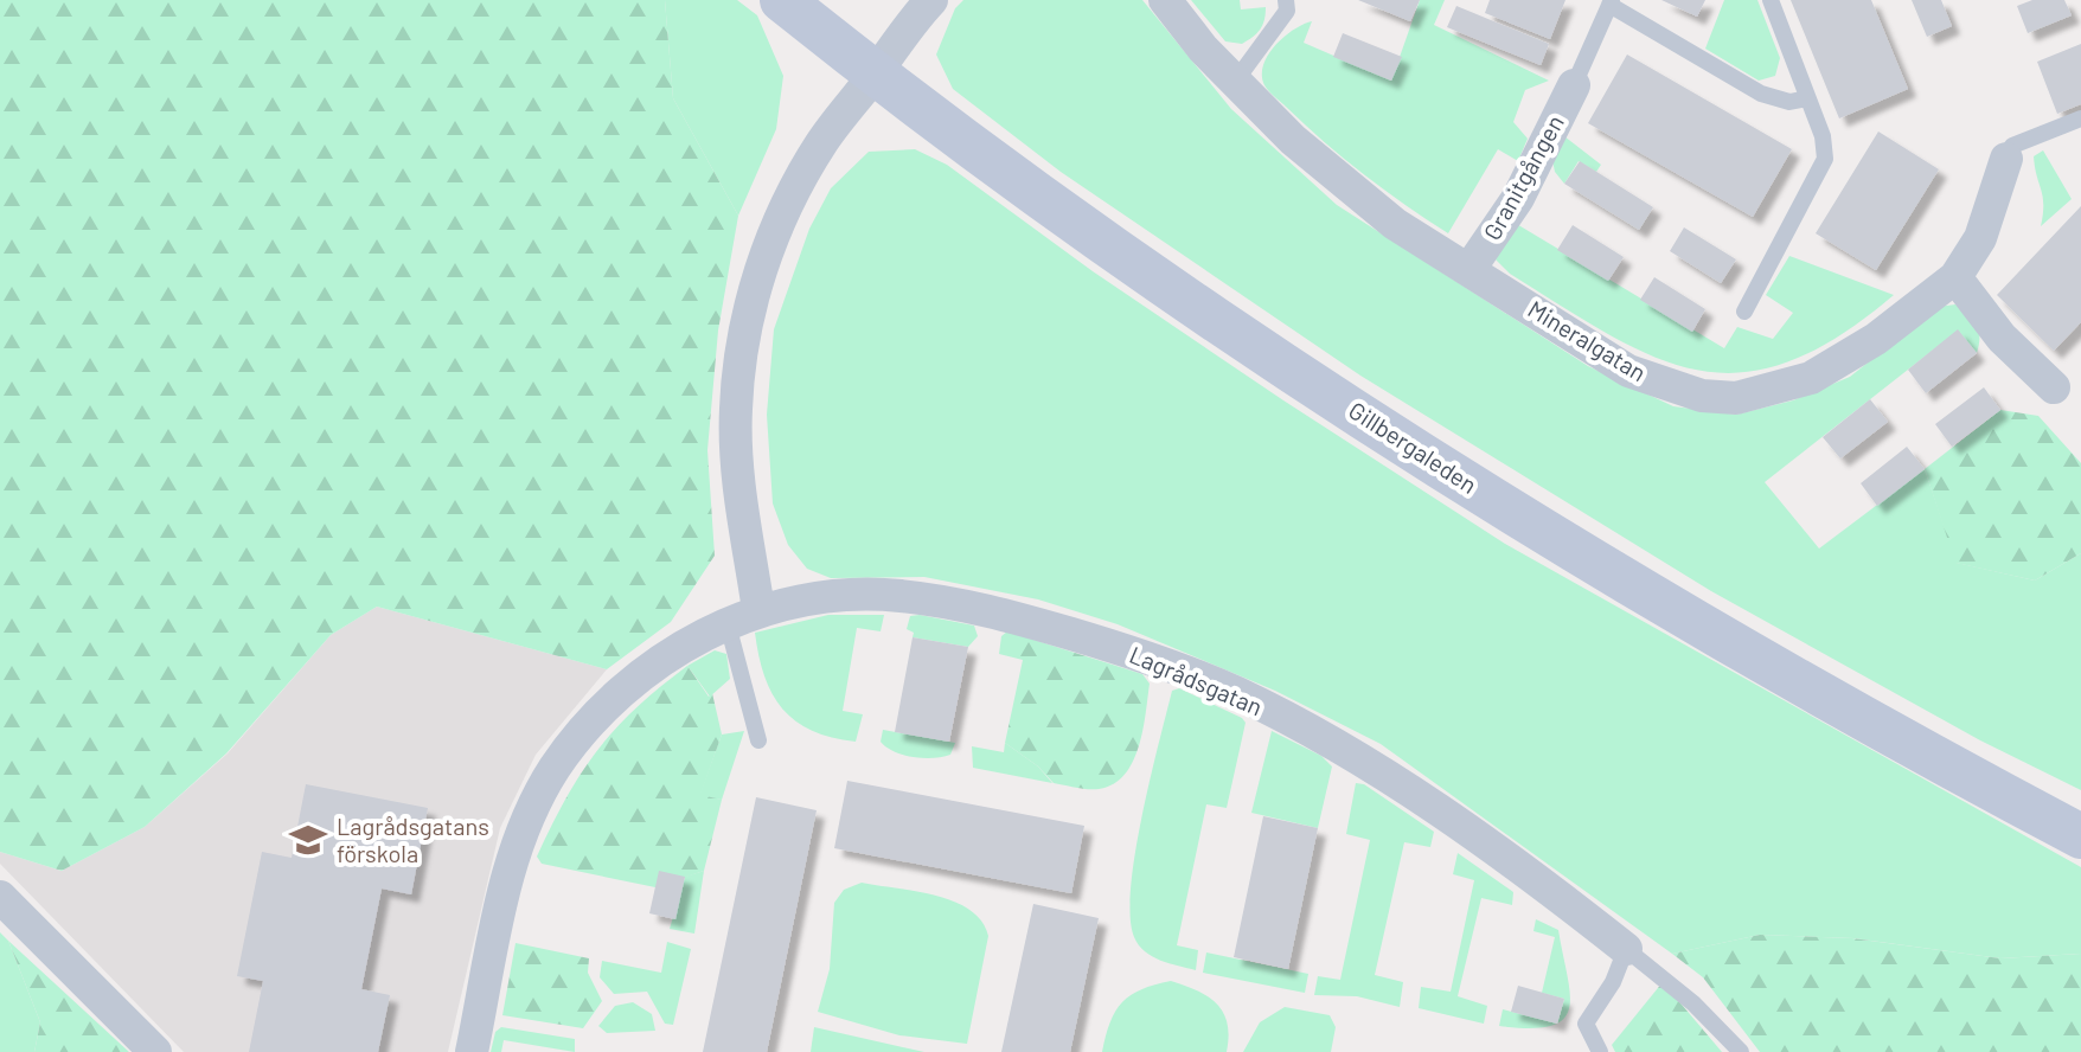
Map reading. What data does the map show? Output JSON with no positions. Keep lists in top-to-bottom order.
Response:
{
  "streets": {
    "main road": ["Gillbergaleden"],
    "street": ["Granitgången", "Mineralgatan", "Lagrådsgatan"]
  },
  "crossings": [
    ["Granitgången", "Mineralgatan"]
  ],
  "places": {
    "school or university": ["Lagrådsgatans förskola"]
  }
}
